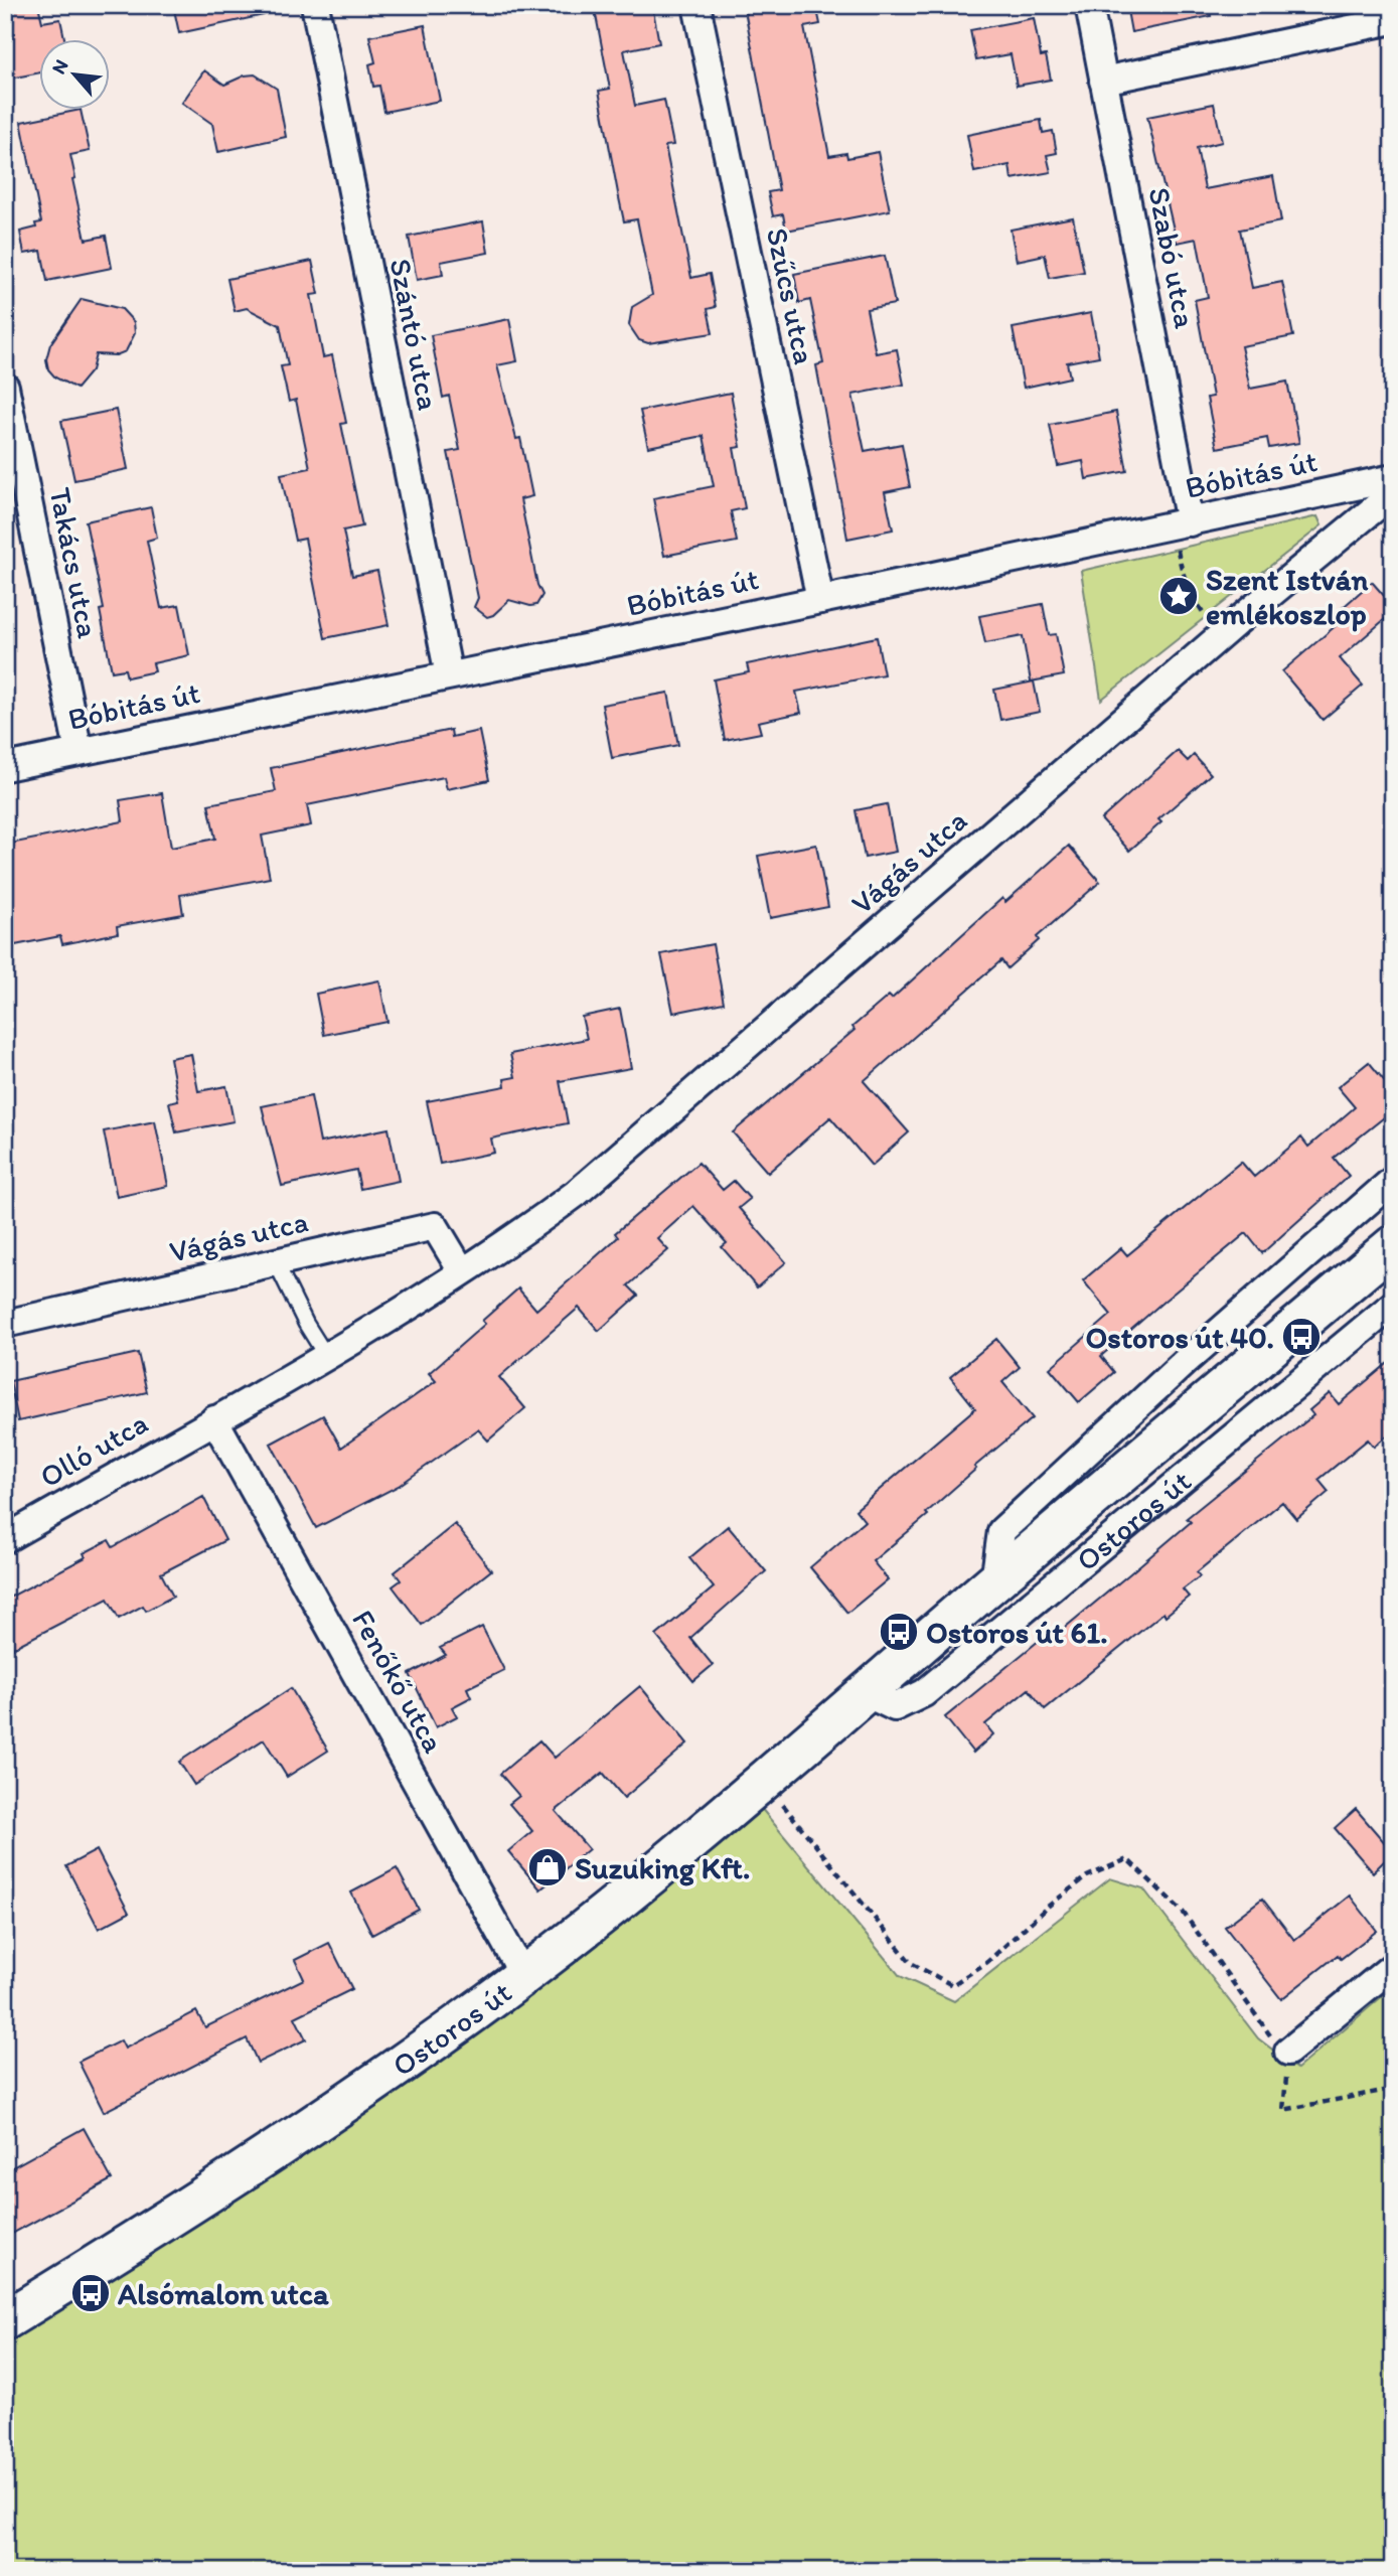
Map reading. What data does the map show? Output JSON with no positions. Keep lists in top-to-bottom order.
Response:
{
  "streets": {
    "main road": ["Ostoros út"],
    "street": [
      "Szabó utca",
      "Szűcs utca",
      "Szántó utca",
      "Bóbitás út",
      "Takács utca",
      "Vágás utca",
      "Olló utca",
      "Fenőkő utca"
    ]
  },
  "crossings": [
    ["Szabó utca", "Bóbitás út"],
    ["Szűcs utca", "Bóbitás út"],
    ["Szántó utca", "Bóbitás út"],
    ["Bóbitás út", "Takács utca"],
    ["Vágás utca", "Olló utca"],
    ["Vágás utca", "Fenőkő utca"],
    ["Olló utca", "Fenőkő utca"],
    ["Ostoros út", "Fenőkő utca"]
  ],
  "places": {
    "place": ["Szent István emlékoszlop"],
    "bus stop": ["Ostoros út 40.", "Ostoros út 61.", "Alsómalom utca"],
    "shop": ["Suzuking Kft."]
  },
  "north": "top left"
}
